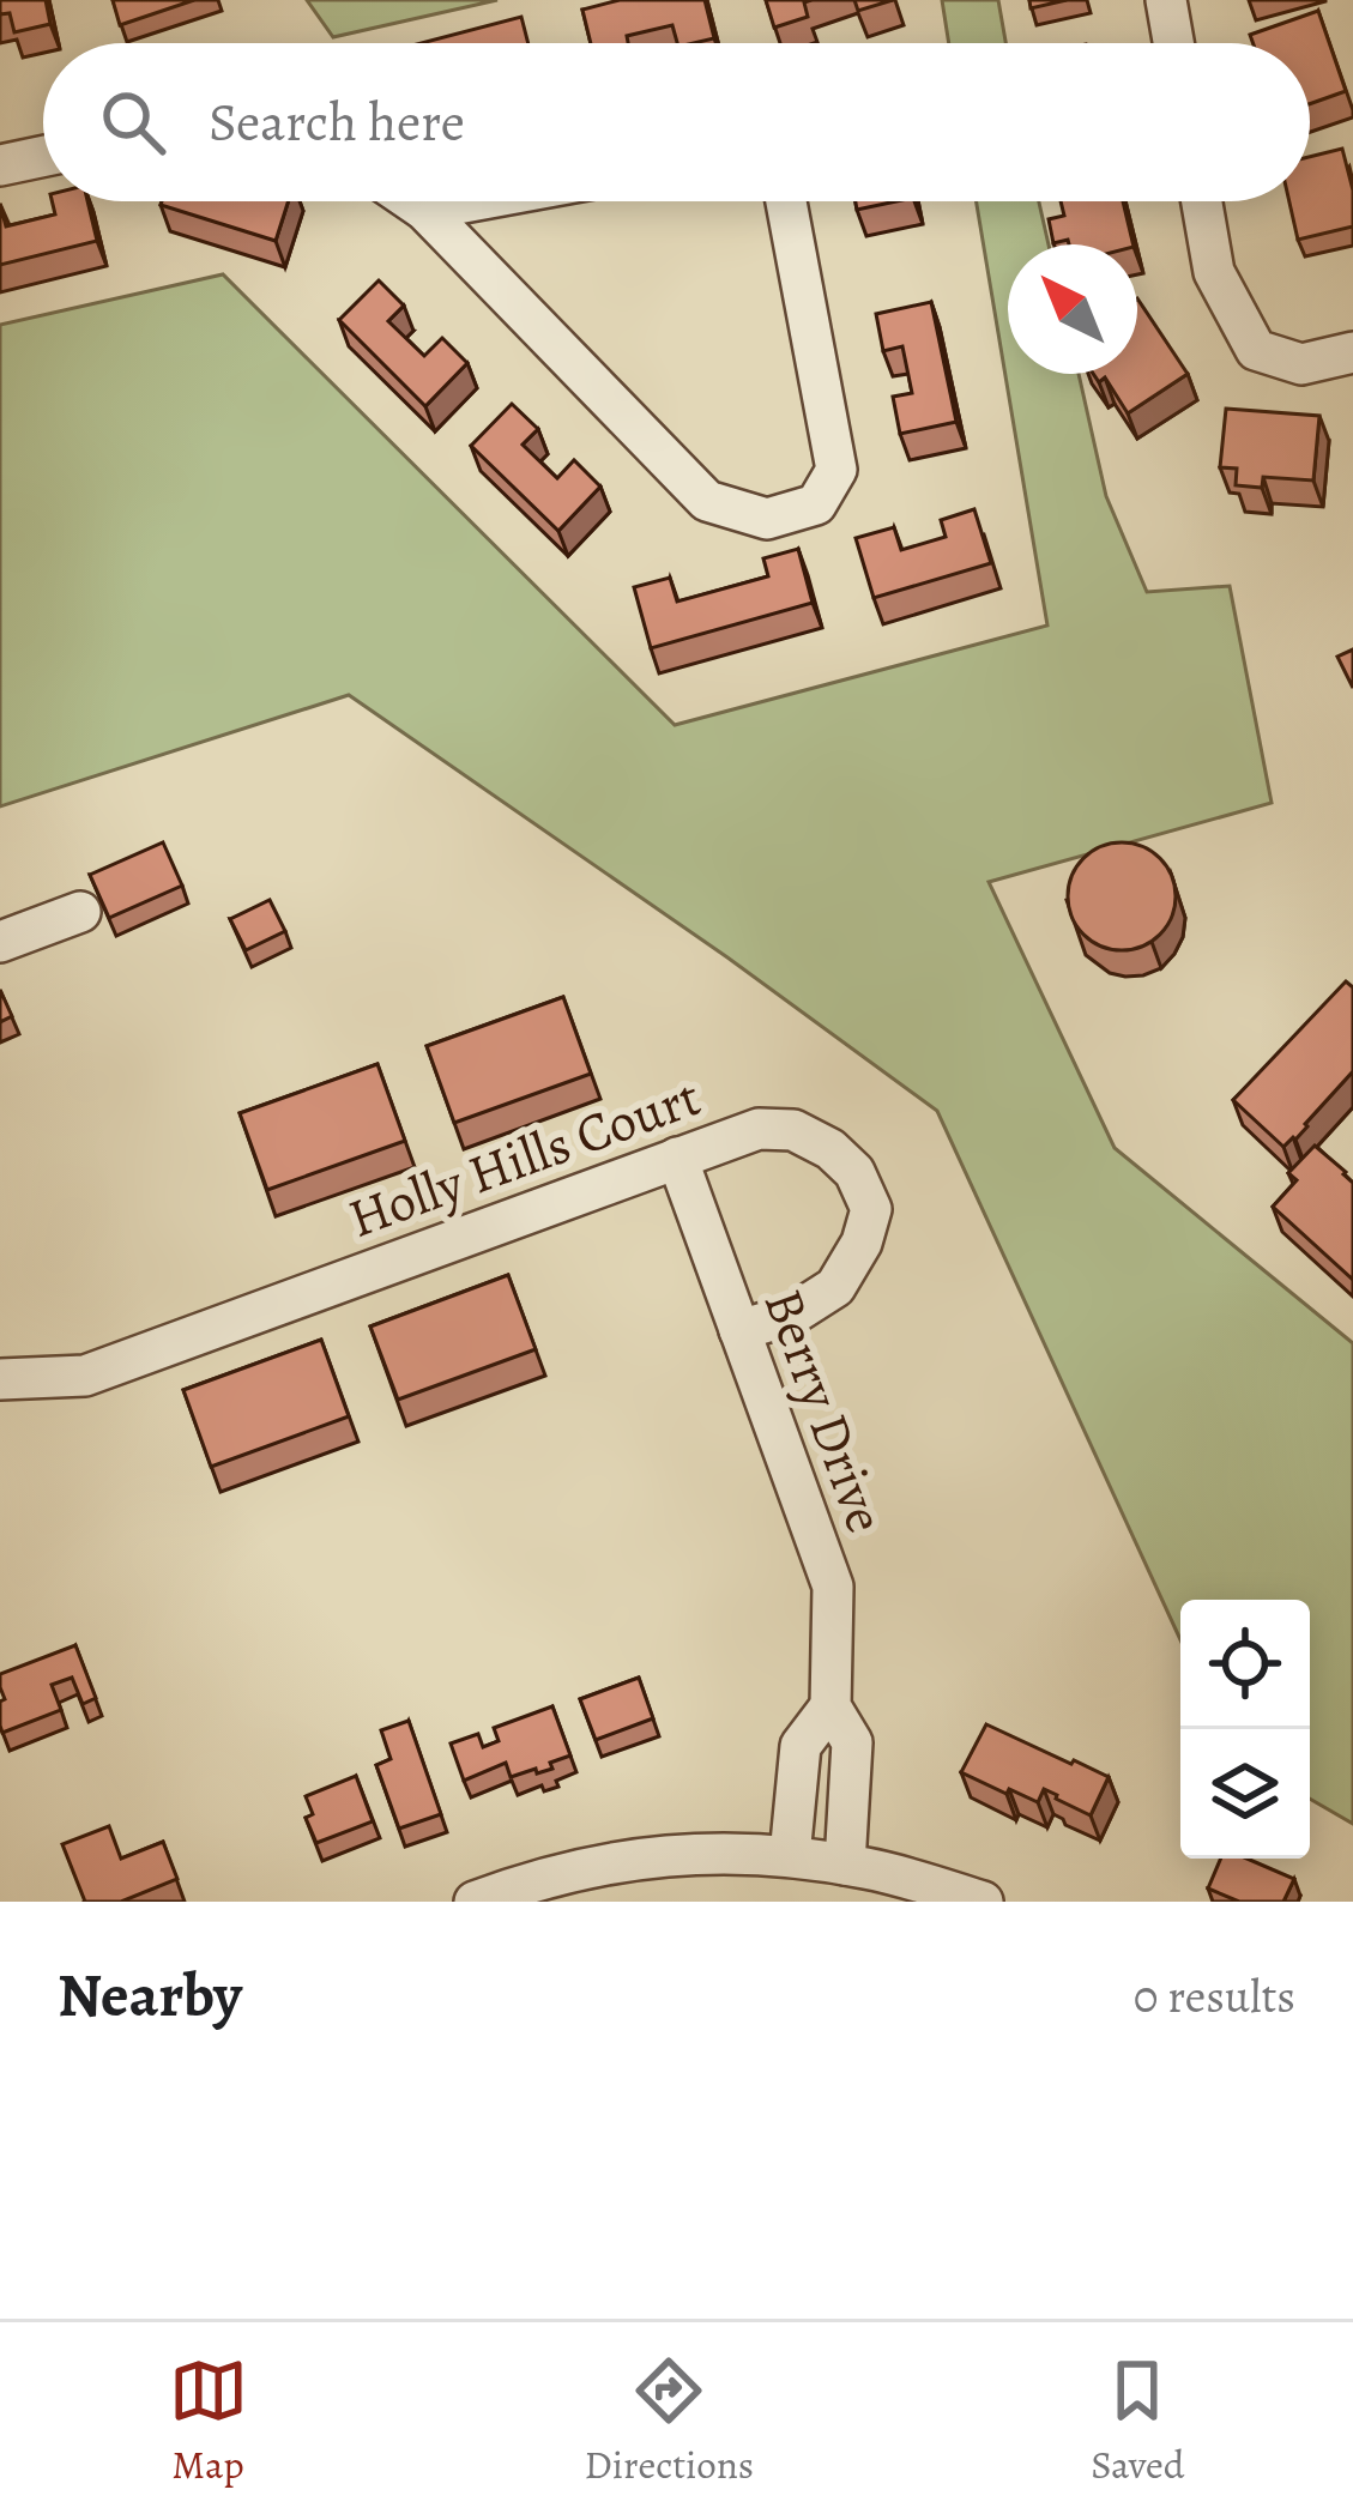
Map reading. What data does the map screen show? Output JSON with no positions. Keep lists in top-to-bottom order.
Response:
{
  "streets": {
    "street": ["Holly Hills Court", "Berry Drive"]
  },
  "crossings": [
    ["Holly Hills Court", "Berry Drive"]
  ],
  "north": "top left",
  "page": {
    "search": "Search here",
    "heading": ["Nearby", "0 results"],
    "nav": ["Map", "Directions", "Saved"]
  }
}
